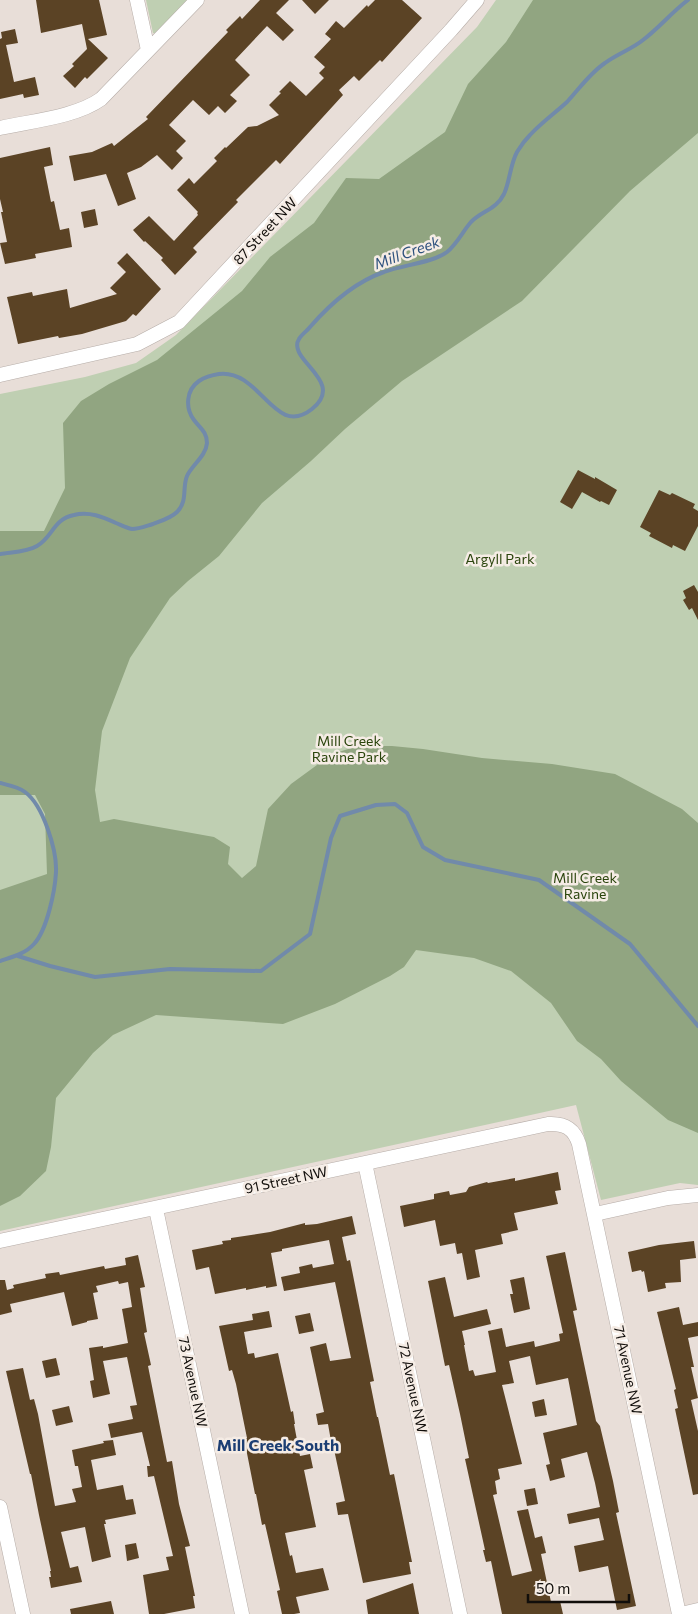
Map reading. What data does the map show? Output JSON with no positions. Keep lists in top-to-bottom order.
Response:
{
  "streets": {
    "street": [
      "87 Street NW",
      "91 Street NW",
      "71 Avenue NW",
      "73 Avenue NW",
      "72 Avenue NW"
    ]
  },
  "crossings": [
    ["91 Street NW", "71 Avenue NW"],
    ["91 Street NW", "73 Avenue NW"],
    ["91 Street NW", "72 Avenue NW"]
  ],
  "districts": ["Mill Creek South"],
  "water": ["Mill Creek"],
  "parks": ["Argyll Park", "Mill Creek Ravine Park", "Mill Creek Ravine"],
  "scale_bar": "50 m"
}
